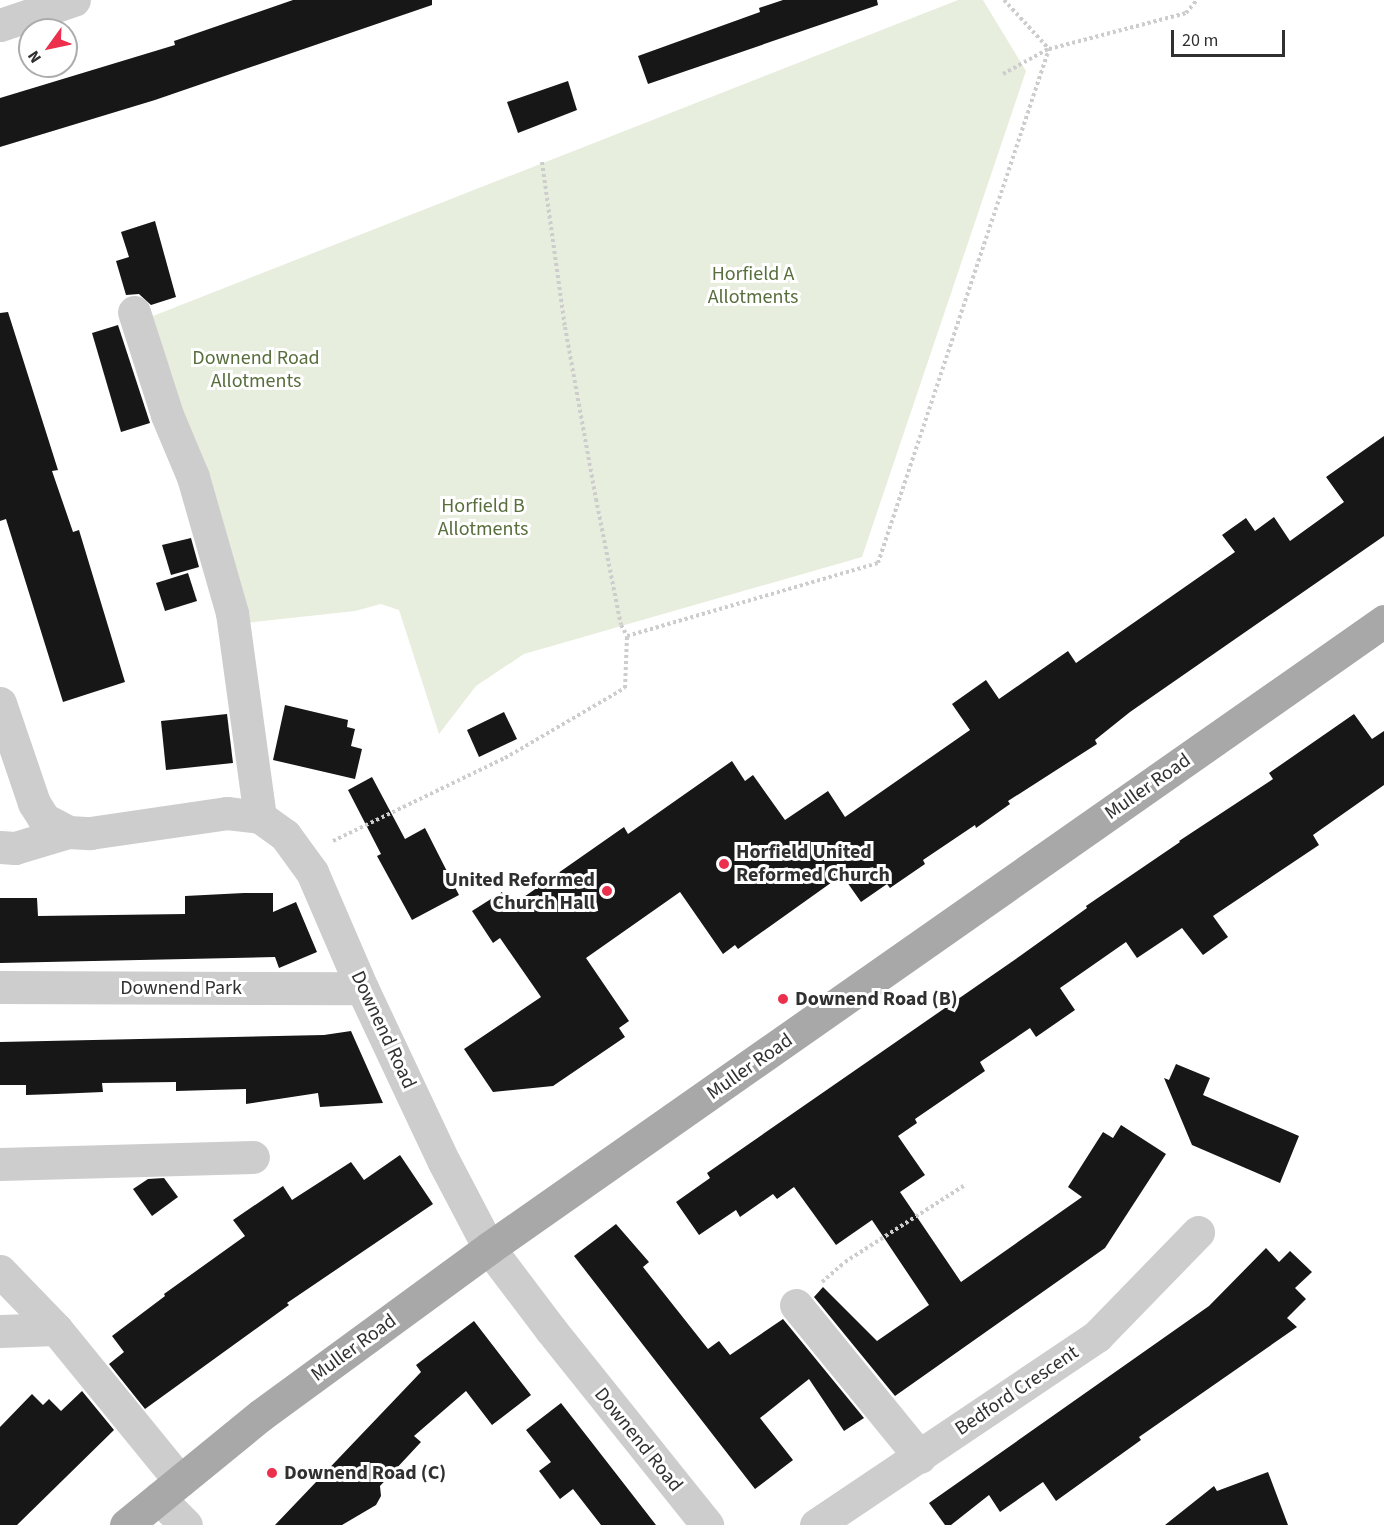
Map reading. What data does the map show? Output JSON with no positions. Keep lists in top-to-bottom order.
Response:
{
  "streets": {
    "main road": ["Muller Road"],
    "street": ["Downend Park", "Downend Road", "Bedford Crescent"]
  },
  "crossings": [
    ["Muller Road", "Downend Road"],
    ["Downend Park", "Downend Road"]
  ],
  "parks": ["Horfield A Allotments", "Downend Road Allotments", "Horfield B Allotments"],
  "places": [
    "Horfield United Reformed Church",
    "United Reformed Church Hall",
    "Downend Road (B)",
    "Downend Road (C)"
  ],
  "scale_bar": "20 m",
  "north": "bottom left"
}
